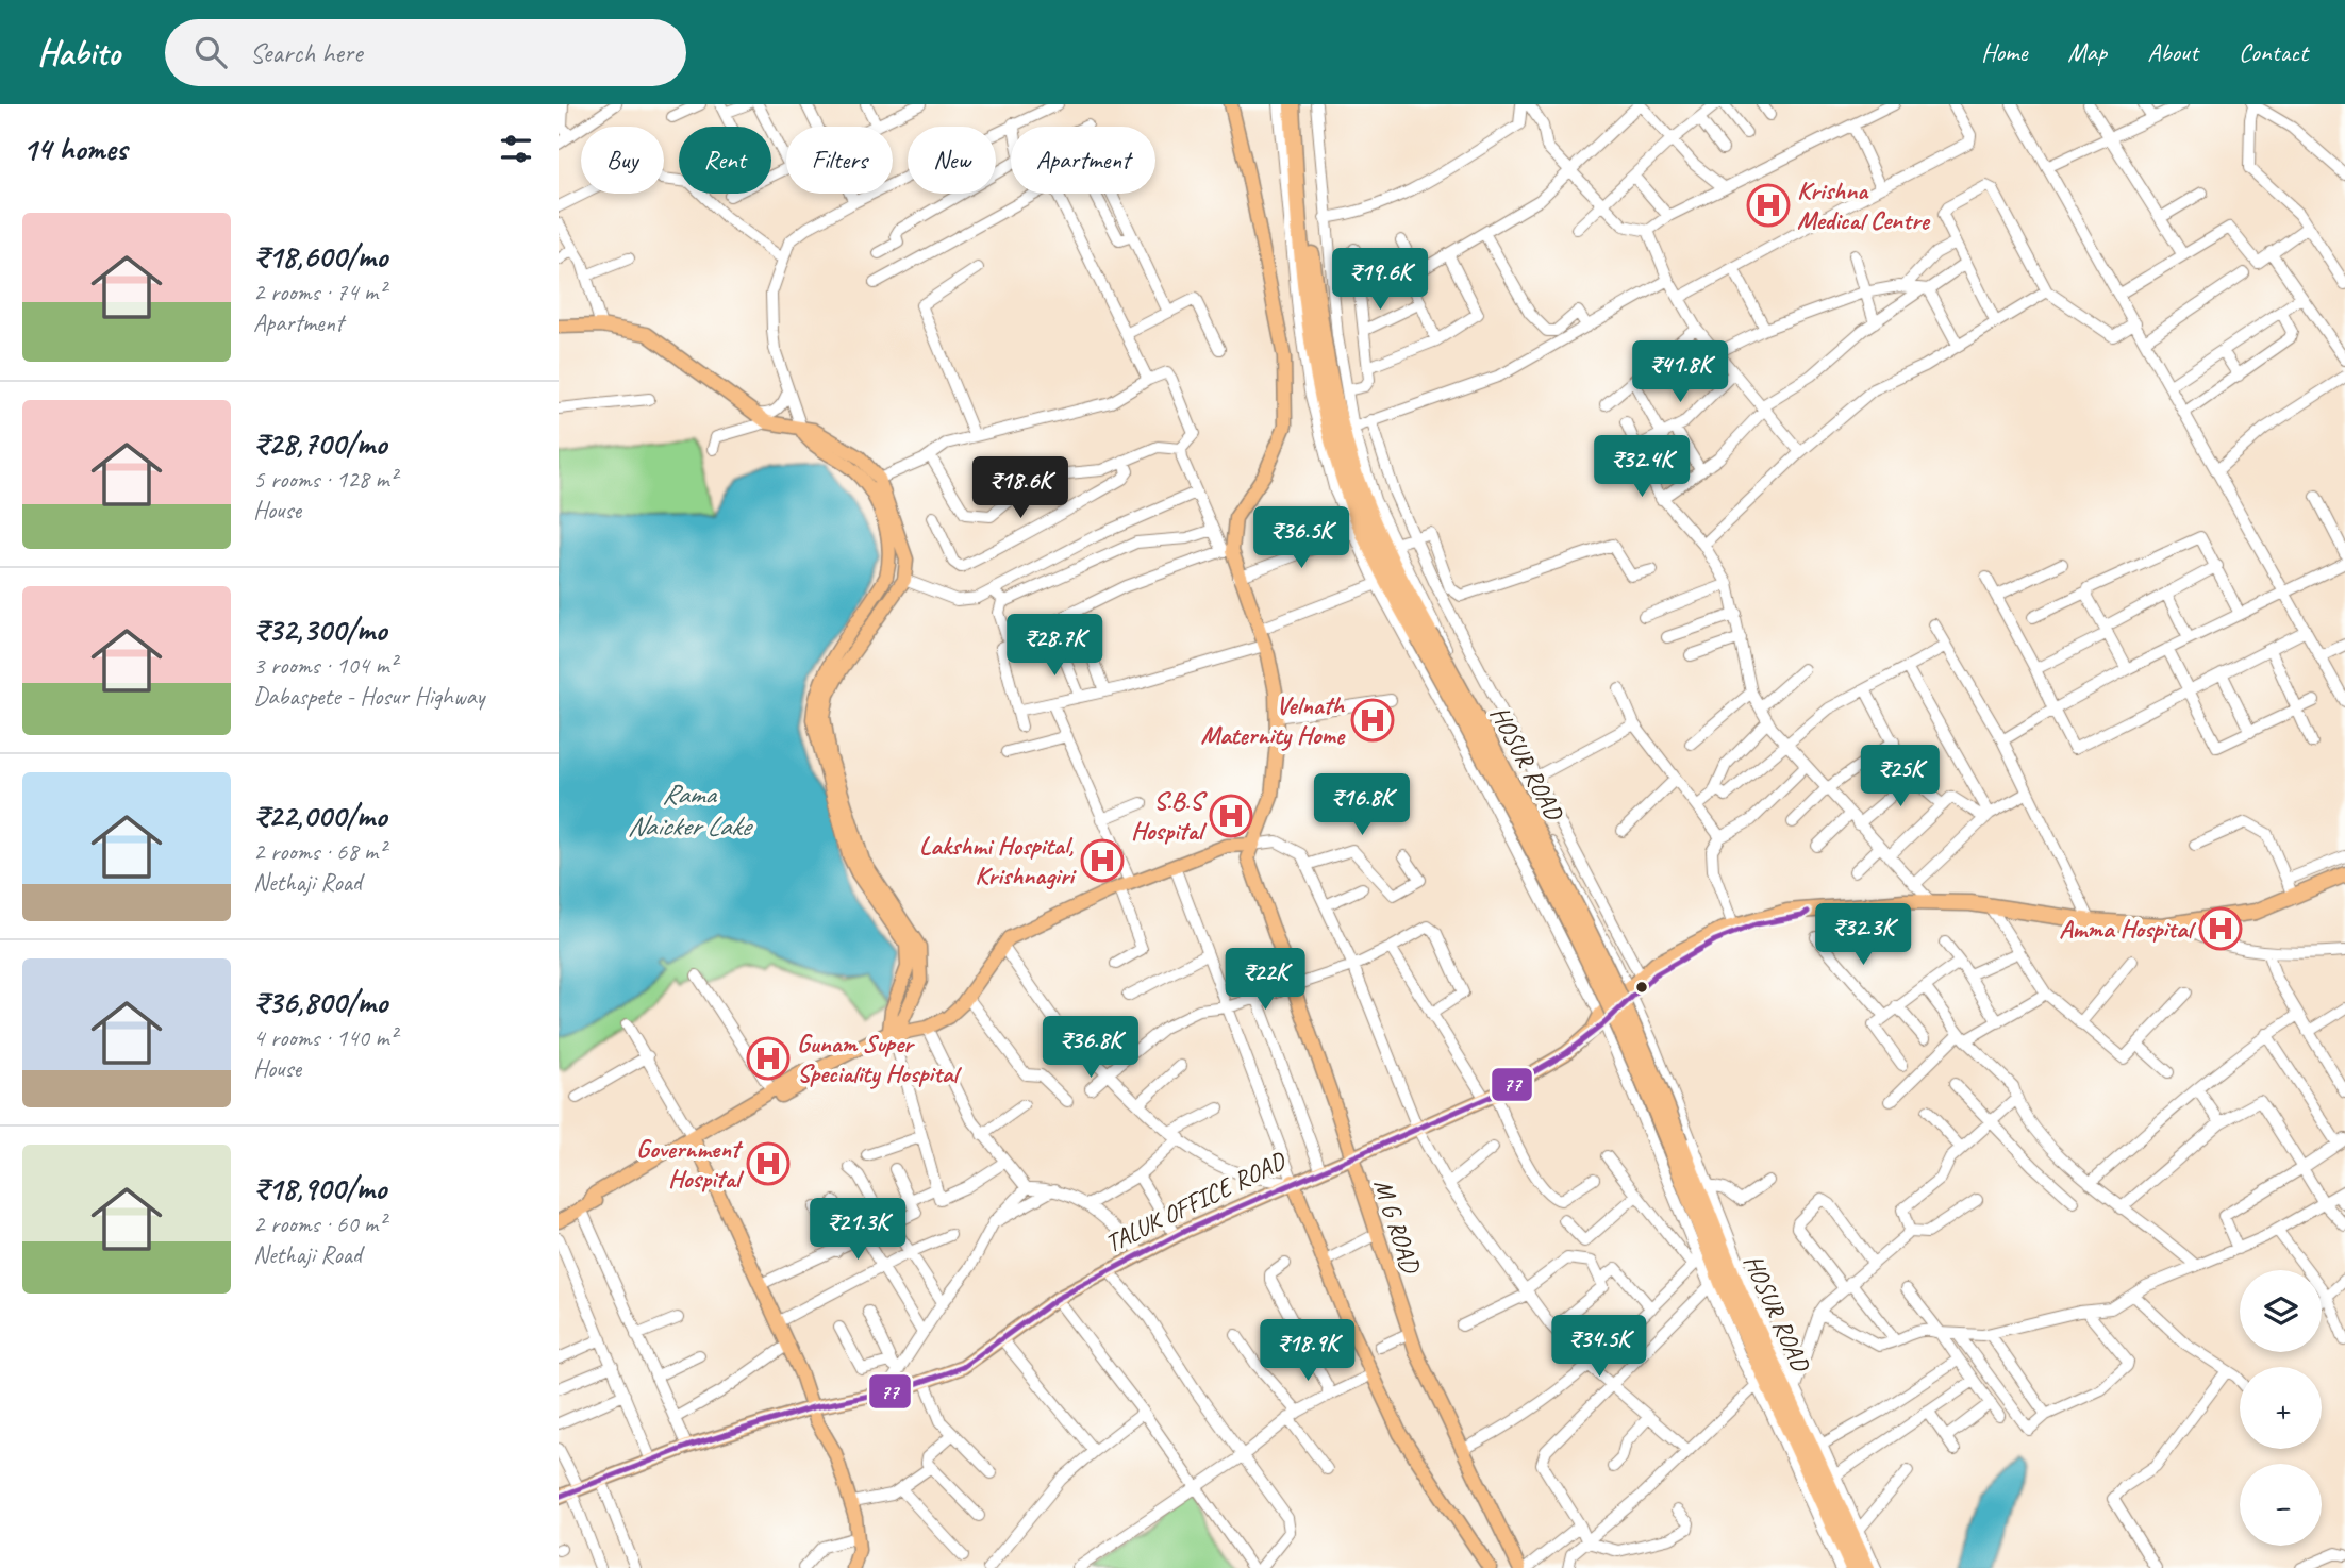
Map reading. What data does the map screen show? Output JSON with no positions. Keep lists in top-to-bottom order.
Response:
{
  "streets": {
    "highway": ["HOSUR ROAD"],
    "main road": ["TALUK OFFICE ROAD", "M G ROAD"]
  },
  "crossings": [
    ["TALUK OFFICE ROAD", "M G ROAD"]
  ],
  "water": ["Rama Naicker Lake"],
  "places": {
    "hospital": [
      "Krishna Medical Centre",
      "Velnath Maternity Home",
      "S.B.S Hospital",
      "Lakshmi Hospital, Krishnagiri",
      "Amma Hospital",
      "Gunam Super Speciality Hospital",
      "Government Hospital"
    ]
  },
  "lines": ["transit line 77"],
  "page": {
    "header": "Habito",
    "search": "Search here",
    "nav": [
      "Home",
      "Map",
      "About",
      "Contact"
    ],
    "heading": "14 homes",
    "chip": [
      "Buy",
      "Rent",
      "Filters",
      "New",
      "Apartment"
    ],
    "list": [
      {
        "name": "₹18,600/mo",
        "note": "2 rooms · 74 m² · Apartment"
      },
      {
        "name": "₹28,700/mo",
        "note": "5 rooms · 128 m² · House"
      },
      {
        "name": "₹32,300/mo",
        "note": "3 rooms · 104 m² · Dabaspete - Hosur Highway"
      },
      {
        "name": "₹22,000/mo",
        "note": "2 rooms · 68 m² · Nethaji Road"
      },
      {
        "name": "₹36,800/mo",
        "note": "4 rooms · 140 m² · House"
      },
      {
        "name": "₹18,900/mo",
        "note": "2 rooms · 60 m² · Nethaji Road"
      }
    ],
    "price": [
      "₹19.6K",
      "₹41.8K",
      "₹32.4K",
      "₹18.6K",
      "₹36.5K",
      "₹28.7K",
      "₹25K",
      "₹16.8K",
      "₹32.3K",
      "₹22K",
      "₹36.8K",
      "₹21.3K",
      "₹34.5K",
      "₹18.9K"
    ],
    "map_buttons": ["+", "−"]
  }
}
